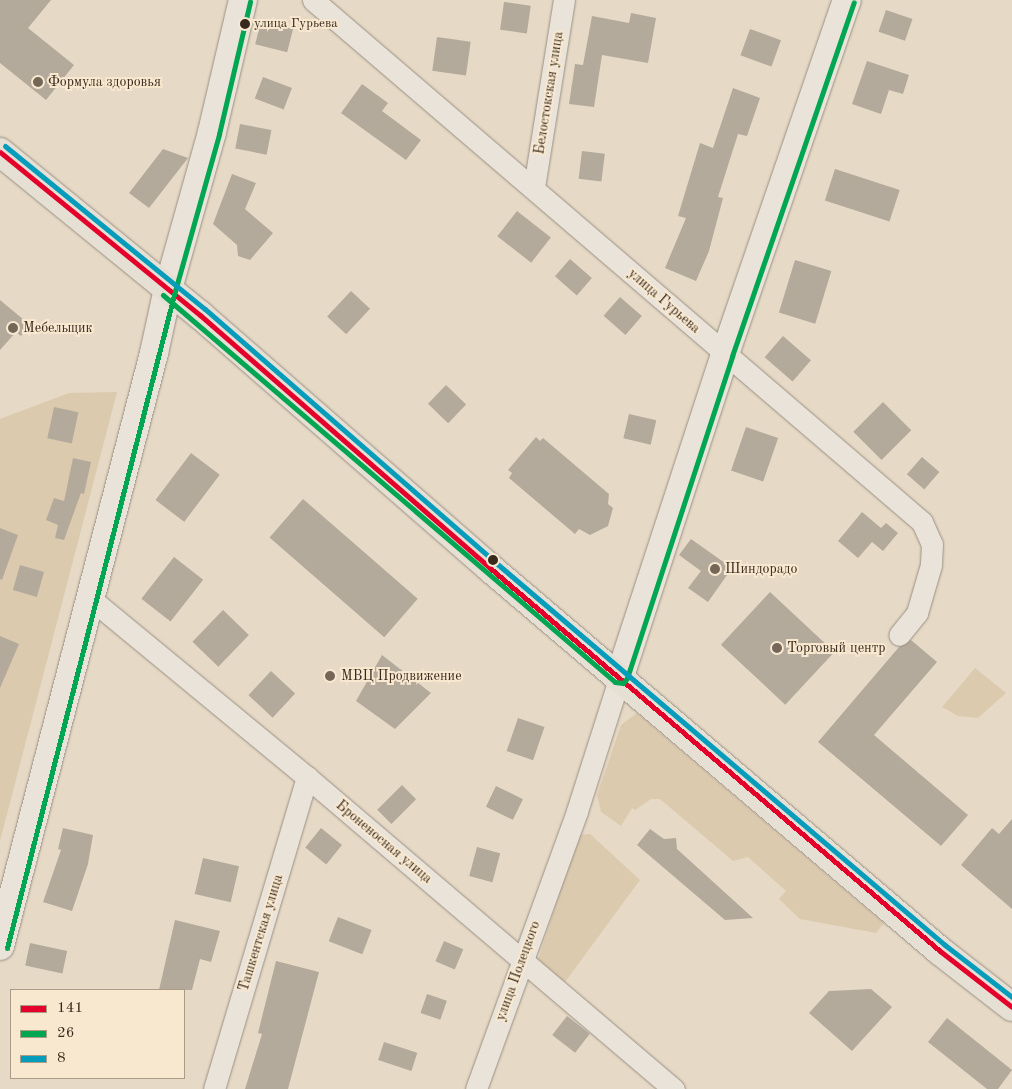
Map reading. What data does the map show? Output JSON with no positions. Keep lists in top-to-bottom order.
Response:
{
  "streets": {
    "street": [
      "Белостокская улица",
      "улица Гурьева",
      "Броненосная улица",
      "Ташкентская улица",
      "улица Полецкого"
    ]
  },
  "crossings": [
    ["Белостокская улица", "улица Гурьева"],
    ["улица Гурьева", "улица Полецкого"],
    ["Броненосная улица", "Ташкентская улица"],
    ["Броненосная улица", "улица Полецкого"]
  ],
  "places": [
    "улица Гурьева",
    "Формула здоровья",
    "Мебельщик",
    "Шиндорадо",
    "Торговый центр",
    "МВЦ Продвижение"
  ],
  "lines": ["transit line 26", "transit line 8", "transit line 141"],
  "legend": ["141", "26", "8"]
}
